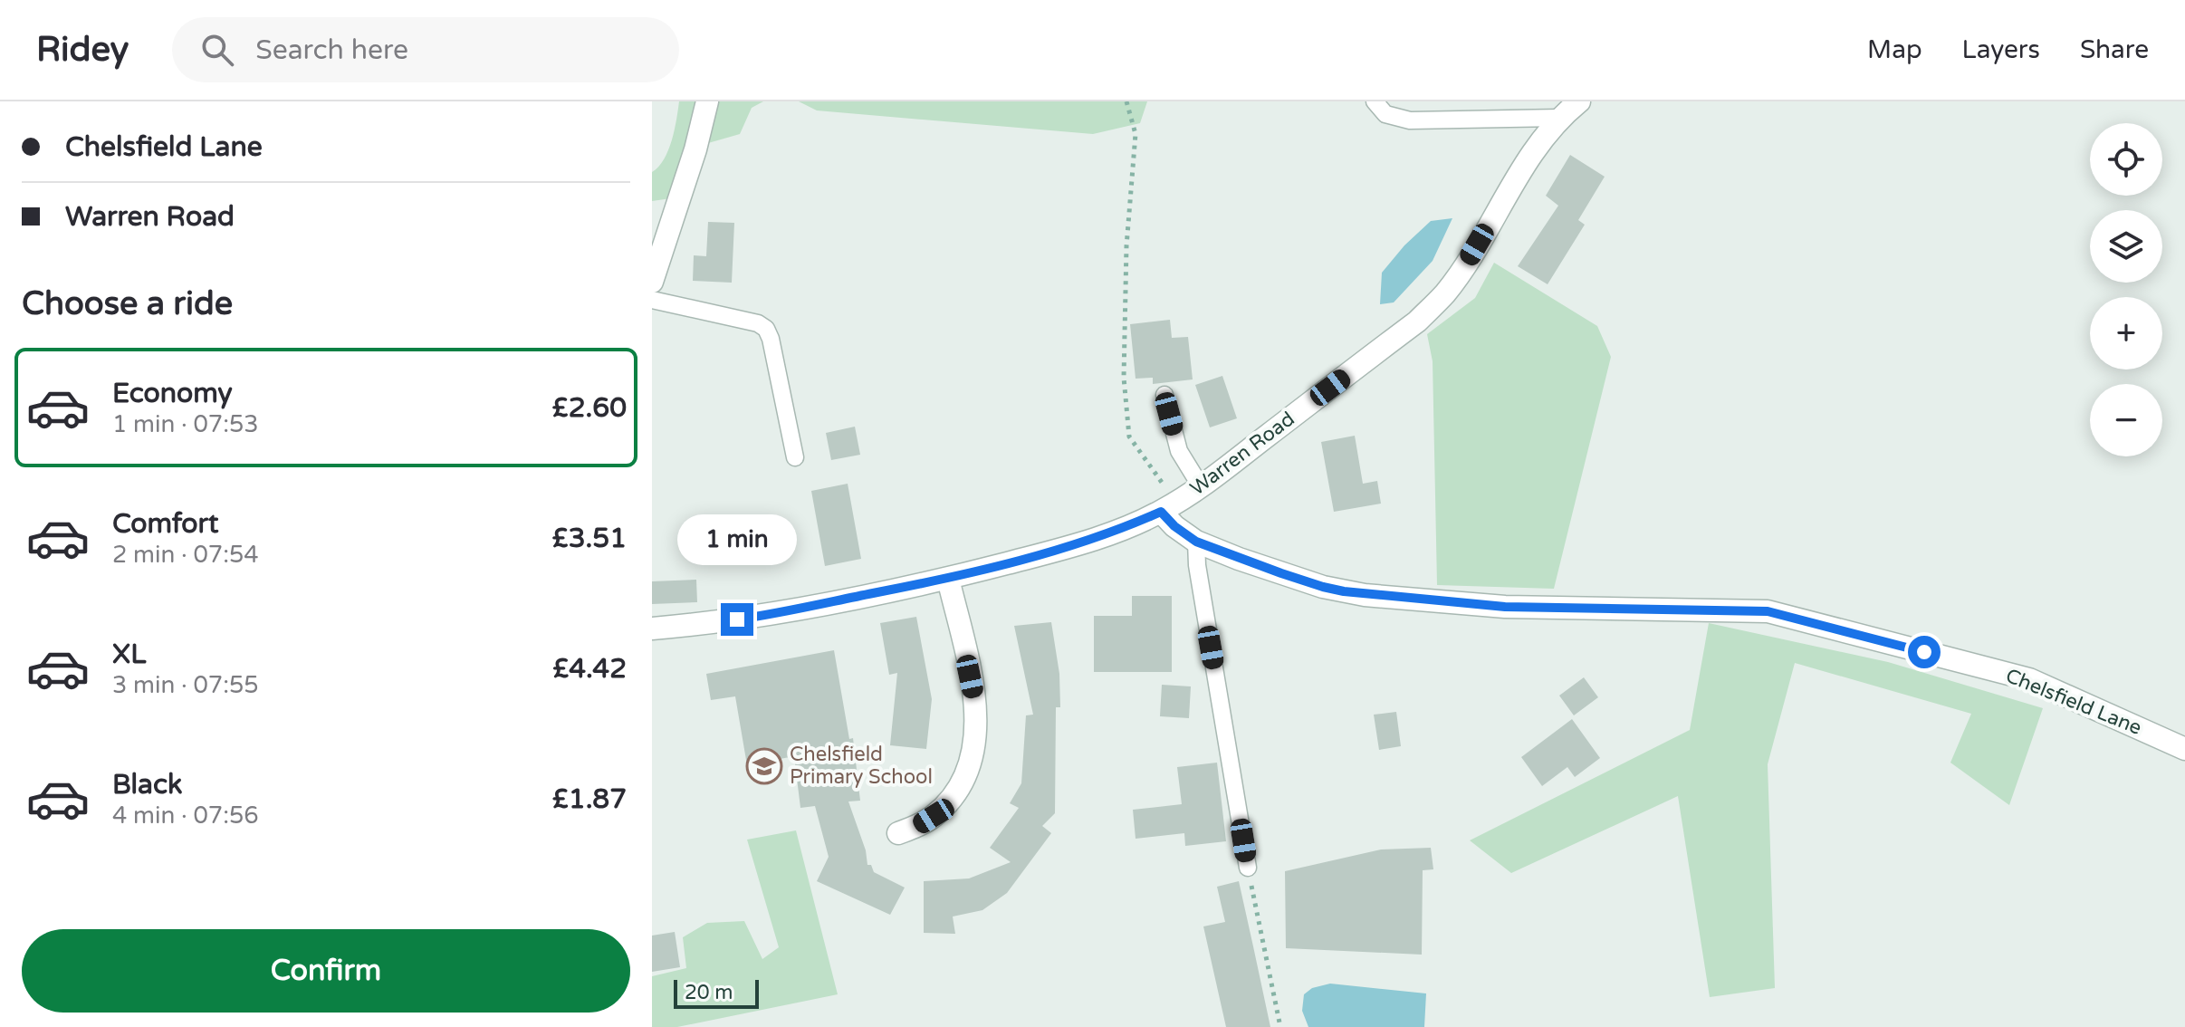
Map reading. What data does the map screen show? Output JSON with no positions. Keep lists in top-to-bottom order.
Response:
{
  "streets": {
    "street": ["Warren Road", "Chelsfield Lane"]
  },
  "crossings": [
    ["Warren Road", "Chelsfield Lane"]
  ],
  "places": {
    "school or university": ["Chelsfield Primary School"]
  },
  "scale_bar": "20 m",
  "page": {
    "header": "Ridey",
    "search": "Search here",
    "nav": ["Map", "Layers", "Share"],
    "banner": ["Chelsfield Lane", "Warren Road"],
    "map_buttons": ["+", "−"],
    "heading": "Choose a ride",
    "list": [
      {
        "name": "Economy",
        "note": "1 min · 07:53",
        "value": "£2.60"
      },
      {
        "name": "Comfort",
        "note": "2 min · 07:54",
        "value": "£3.51"
      },
      {
        "name": "XL",
        "note": "3 min · 07:55",
        "value": "£4.42"
      },
      {
        "name": "Black",
        "note": "4 min · 07:56",
        "value": "£1.87"
      }
    ],
    "bubble": "1 min",
    "buttons": "Confirm",
    "scale": "20 m"
  }
}
